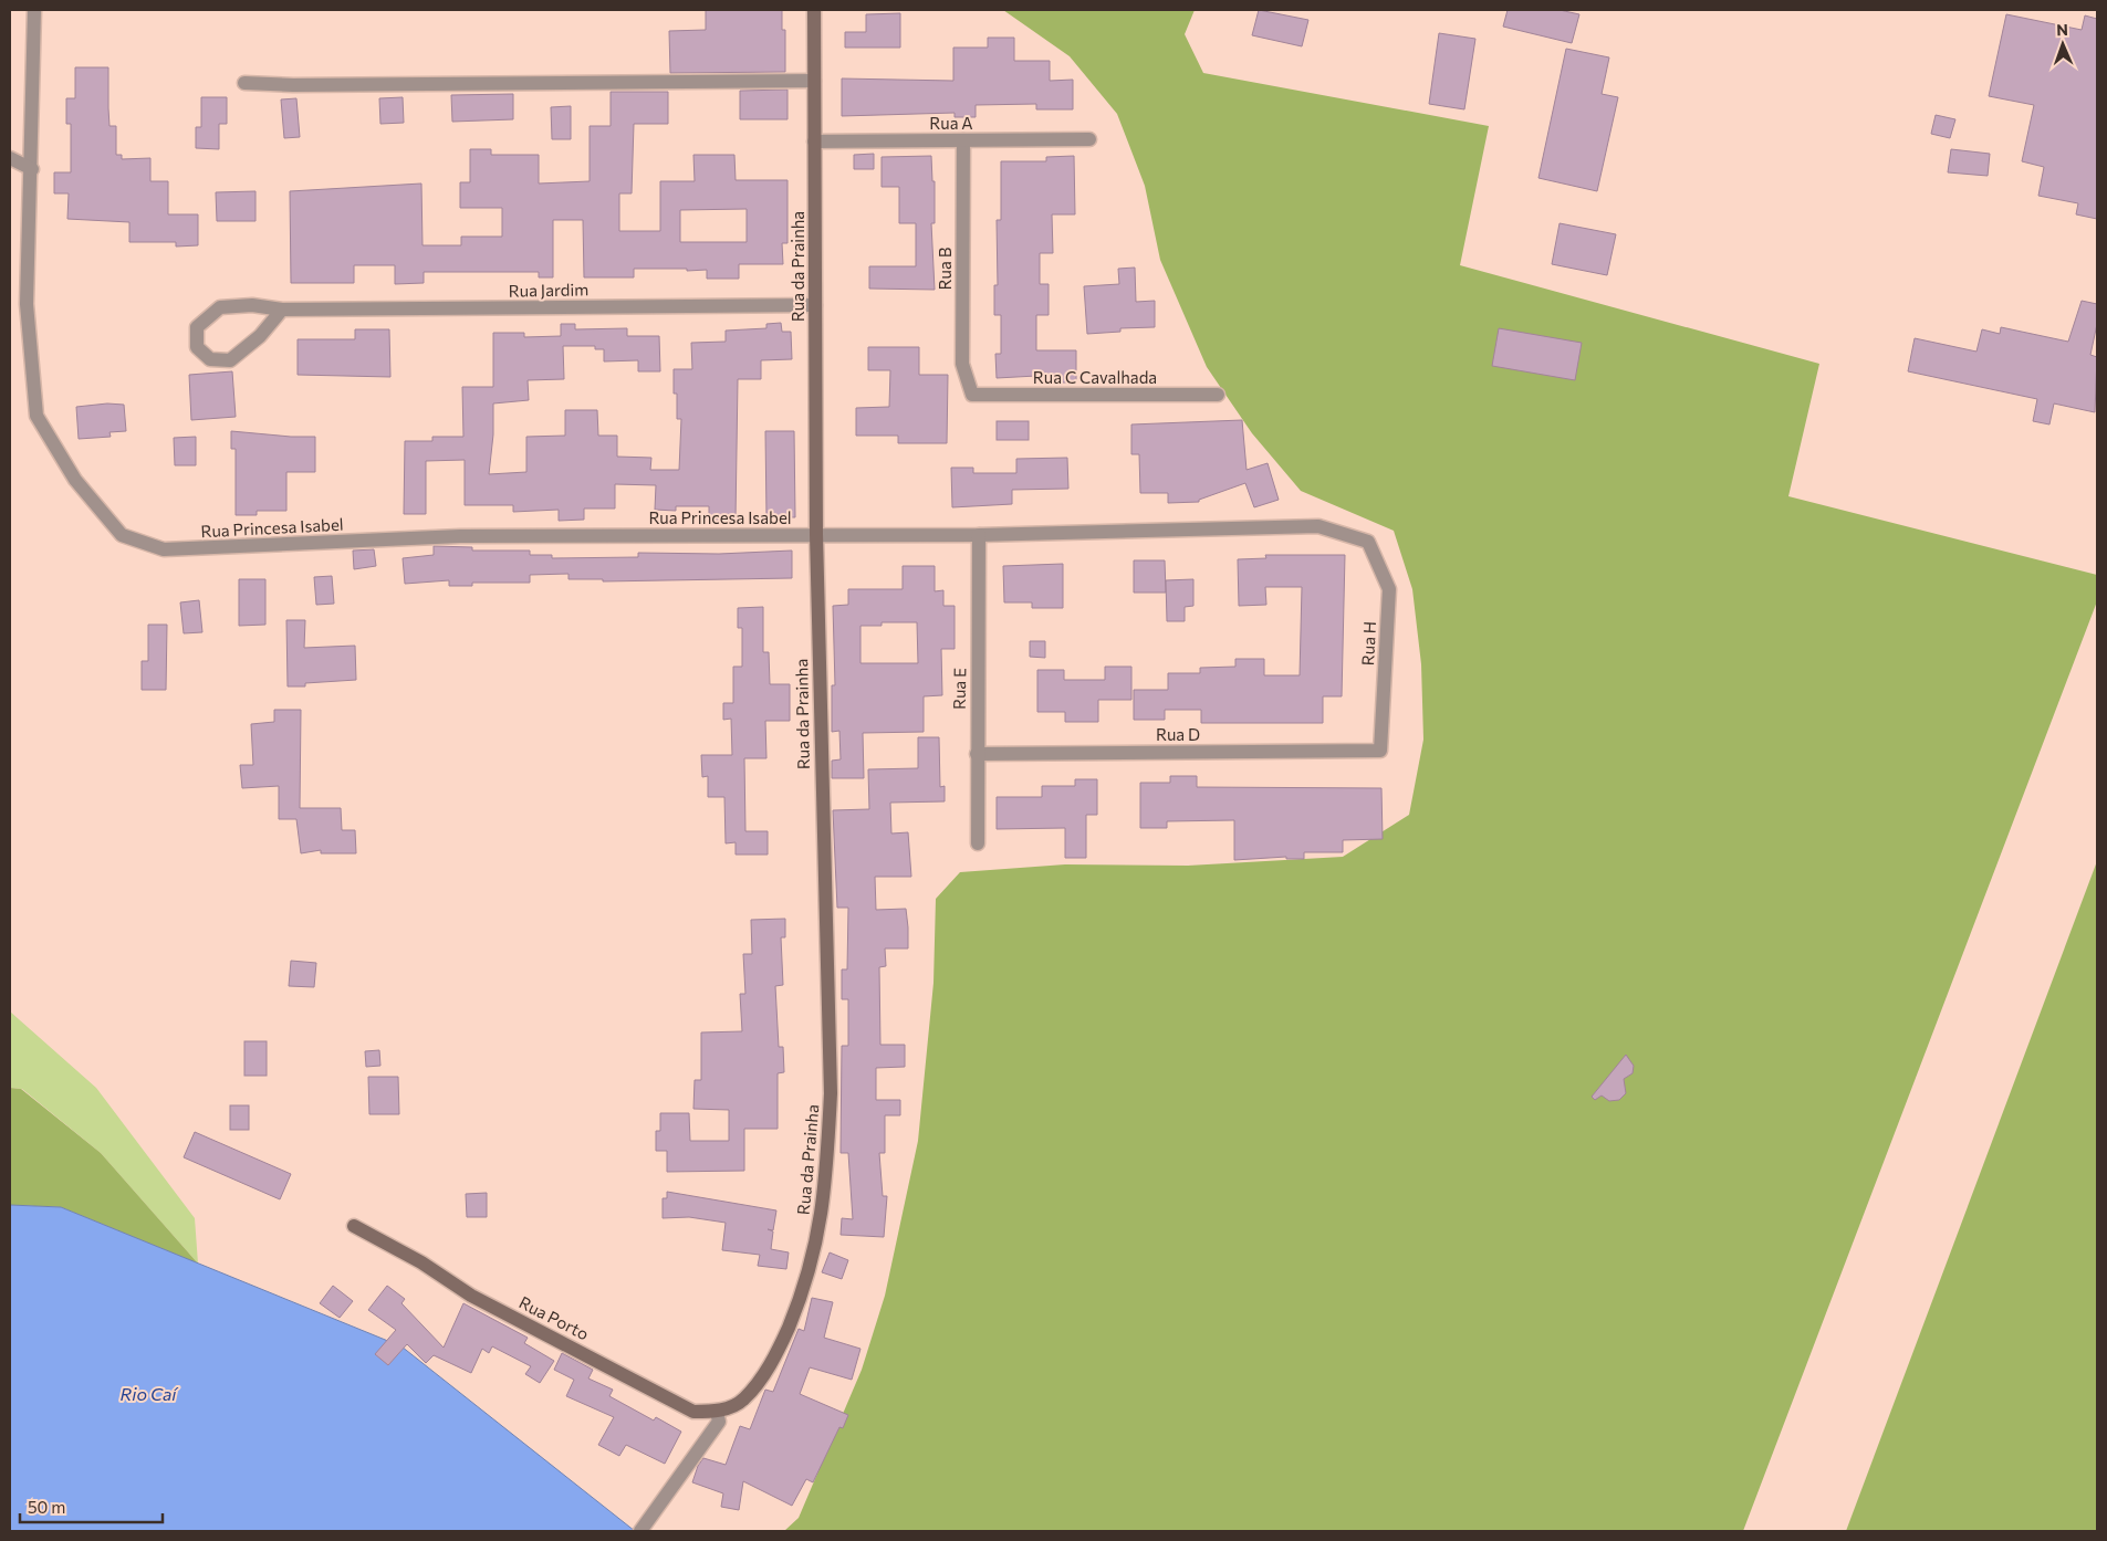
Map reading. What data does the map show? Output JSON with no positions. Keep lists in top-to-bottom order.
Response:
{
  "streets": {
    "street": [
      "Rua A",
      "Rua da Prainha",
      "Rua B",
      "Rua Jardim",
      "Rua C Cavalhada",
      "Rua Princesa Isabel",
      "Rua H",
      "Rua E",
      "Rua D",
      "Rua Porto"
    ]
  },
  "crossings": [
    ["Rua A", "Rua da Prainha"],
    ["Rua A", "Rua B"],
    ["Rua da Prainha", "Rua Jardim"],
    ["Rua da Prainha", "Rua Princesa Isabel"],
    ["Rua da Prainha", "Rua Porto"],
    ["Rua B", "Rua C Cavalhada"],
    ["Rua Princesa Isabel", "Rua H"],
    ["Rua Princesa Isabel", "Rua E"],
    ["Rua H", "Rua E"],
    ["Rua H", "Rua D"],
    ["Rua E", "Rua D"]
  ],
  "water": ["Rio Caí"],
  "scale_bar": "50 m",
  "north": "top"
}
